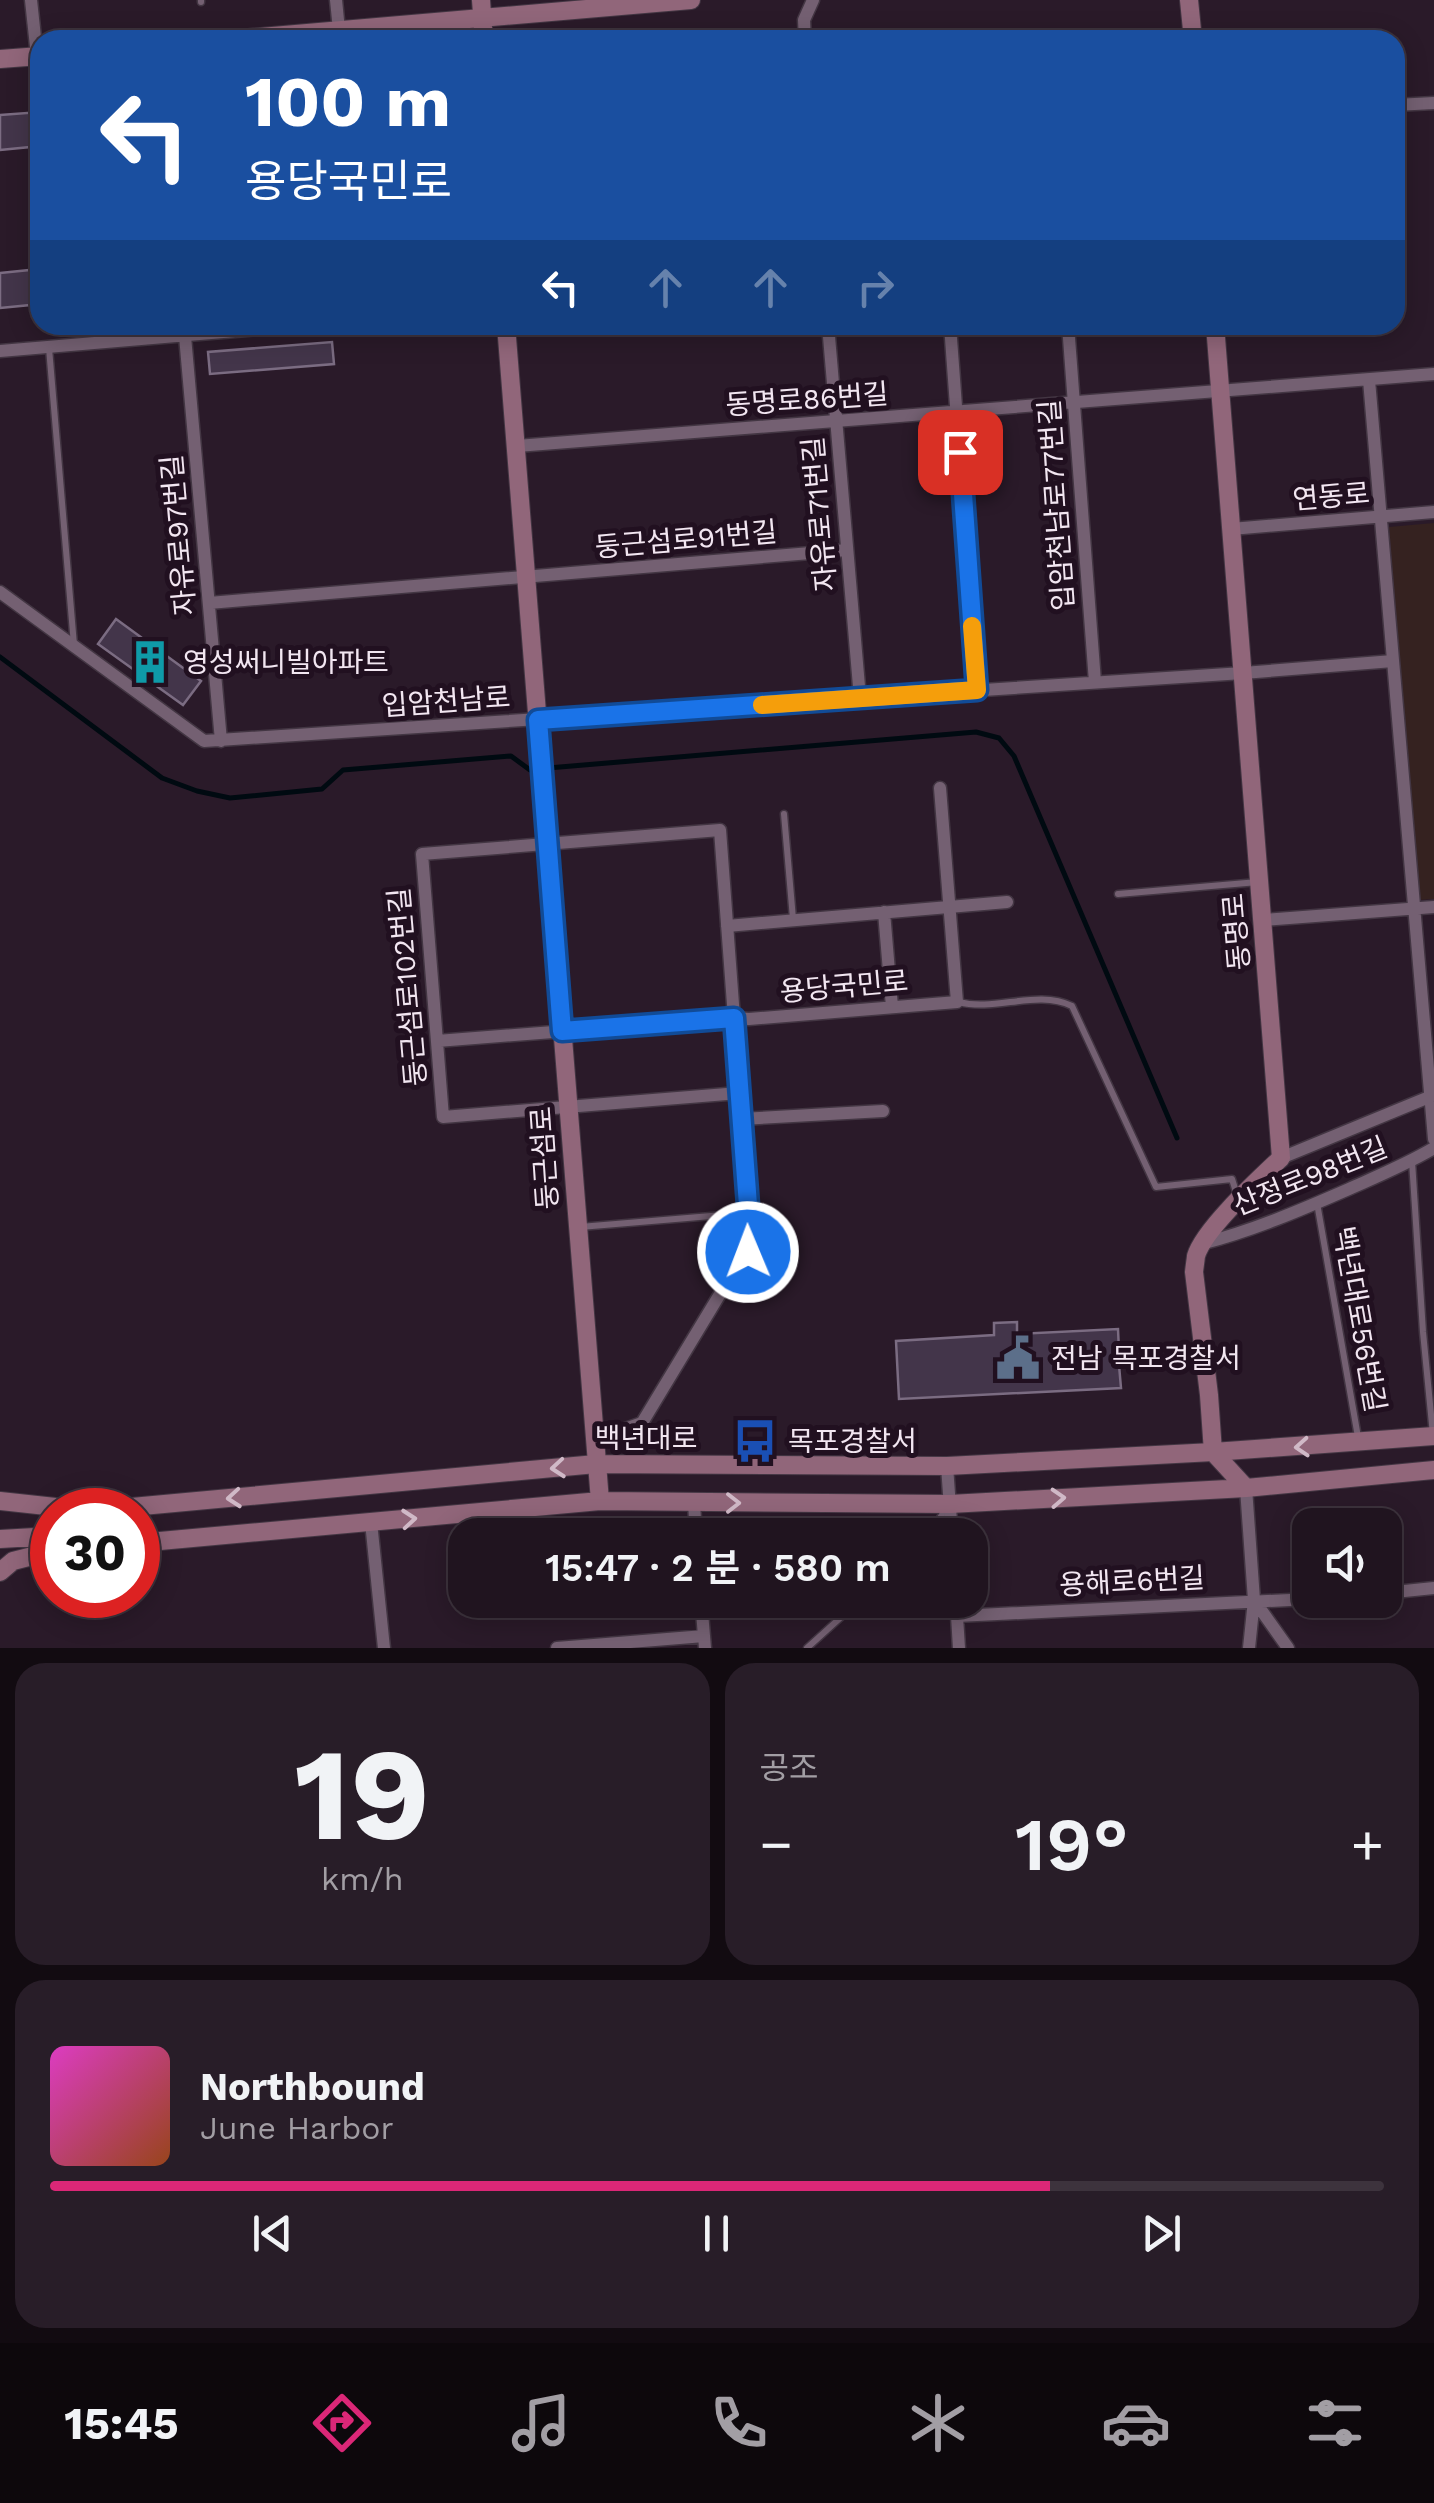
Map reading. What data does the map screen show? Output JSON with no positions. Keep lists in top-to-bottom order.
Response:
{
  "streets": {
    "street": [
      "동명로86번길",
      "연동로",
      "입암천남로77번길",
      "자유로71번길",
      "자유로97번길",
      "둥근섬로91번길",
      "입암천남로",
      "동명로",
      "용당국민로",
      "둥근섬로102번길",
      "둥근섬로",
      "산정로98번길",
      "백년대로",
      "용해로6번길"
    ],
    "lane": ["백년대로56번길"]
  },
  "crossings": [
    ["동명로86번길", "입암천남로77번길"],
    ["동명로86번길", "자유로71번길"],
    ["동명로86번길", "동명로"],
    ["연동로", "동명로"],
    ["입암천남로77번길", "입암천남로"],
    ["자유로71번길", "둥근섬로91번길"],
    ["자유로71번길", "입암천남로"],
    ["자유로97번길", "둥근섬로91번길"],
    ["자유로97번길", "입암천남로"],
    ["입암천남로", "동명로"],
    ["입암천남로", "둥근섬로"],
    ["용당국민로", "둥근섬로102번길"],
    ["용당국민로", "둥근섬로"],
    ["둥근섬로102번길", "둥근섬로"],
    ["둥근섬로", "백년대로"],
    ["산정로98번길", "백년대로56번길"],
    ["백년대로56번길", "백년대로"]
  ],
  "places": {
    "building": ["영성써니빌아파트"],
    "public building": ["전남 목포경찰서"],
    "bus stop": ["목포경찰서"]
  },
  "page": {
    "turn": ["100 m", "용당국민로"],
    "limit": "30",
    "trip": "15:47 · 2 분 · 580 m",
    "tile": [
      ["19", "km/h"],
      "공조"
    ],
    "heat": ["−", "19°", "+"],
    "song": ["Northbound", "June Harbor"],
    "tabs": "15:45"
  }
}
